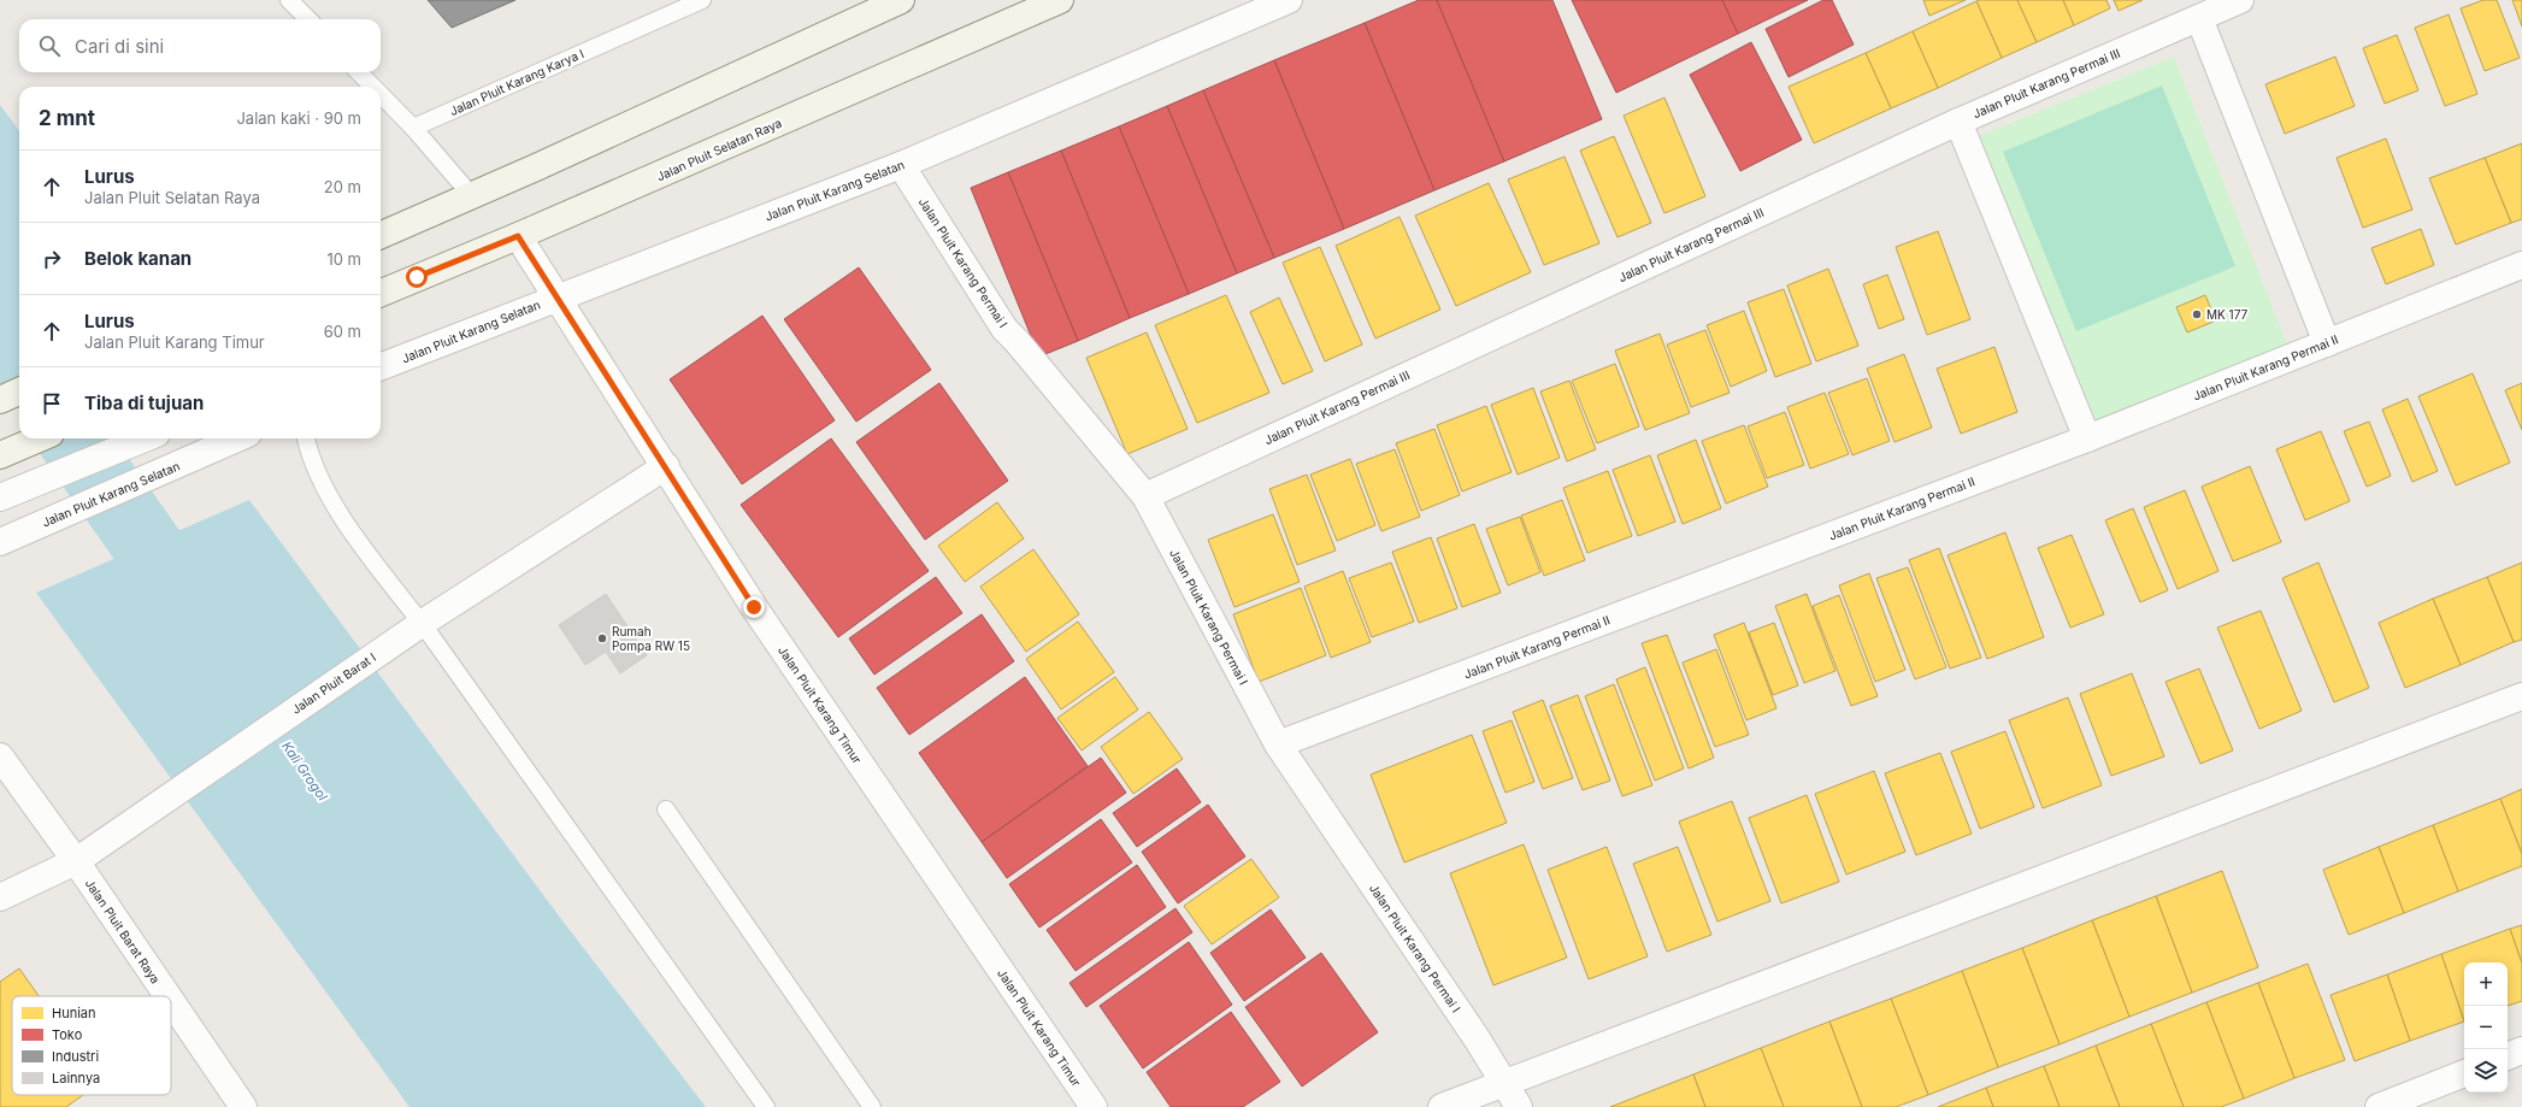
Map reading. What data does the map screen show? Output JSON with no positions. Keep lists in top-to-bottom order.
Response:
{
  "streets": {
    "main road": ["Jalan Pluit Selatan Raya"],
    "street": [
      "Jalan Pluit Karang Permai III",
      "Jalan Pluit Karang Selatan",
      "Jalan Pluit Karang Permai I",
      "Jalan Pluit Karang Permai II",
      "Jalan Pluit Barat I",
      "Jalan Pluit Karang Timur",
      "Jalan Pluit Barat Raya"
    ],
    "lane": ["Jalan Pluit Karang Karya I"]
  },
  "crossings": [
    ["Jalan Pluit Karang Permai III", "Jalan Pluit Karang Permai I"],
    ["Jalan Pluit Selatan Raya", "Jalan Pluit Karang Timur"],
    ["Jalan Pluit Karang Selatan", "Jalan Pluit Karang Permai I"],
    ["Jalan Pluit Karang Selatan", "Jalan Pluit Karang Timur"],
    ["Jalan Pluit Karang Permai I", "Jalan Pluit Karang Permai II"],
    ["Jalan Pluit Barat I", "Jalan Pluit Karang Timur"],
    ["Jalan Pluit Barat I", "Jalan Pluit Barat Raya"]
  ],
  "water": ["Kali Grogol"],
  "places": ["MK 177", "Rumah Pompa RW 15"],
  "legend": [
    "Hunian",
    "Toko",
    "Industri",
    "Lainnya"
  ],
  "page": {
    "search": "Cari di sini",
    "heading": ["2 mnt", "Jalan kaki · 90 m"],
    "list": [
      ["Lurus", "Jalan Pluit Selatan Raya", "20 m"],
      ["Belok kanan", "10 m"],
      ["Lurus", "Jalan Pluit Karang Timur", "60 m"],
      "Tiba di tujuan"
    ],
    "map_buttons": ["+", "−"]
  }
}
